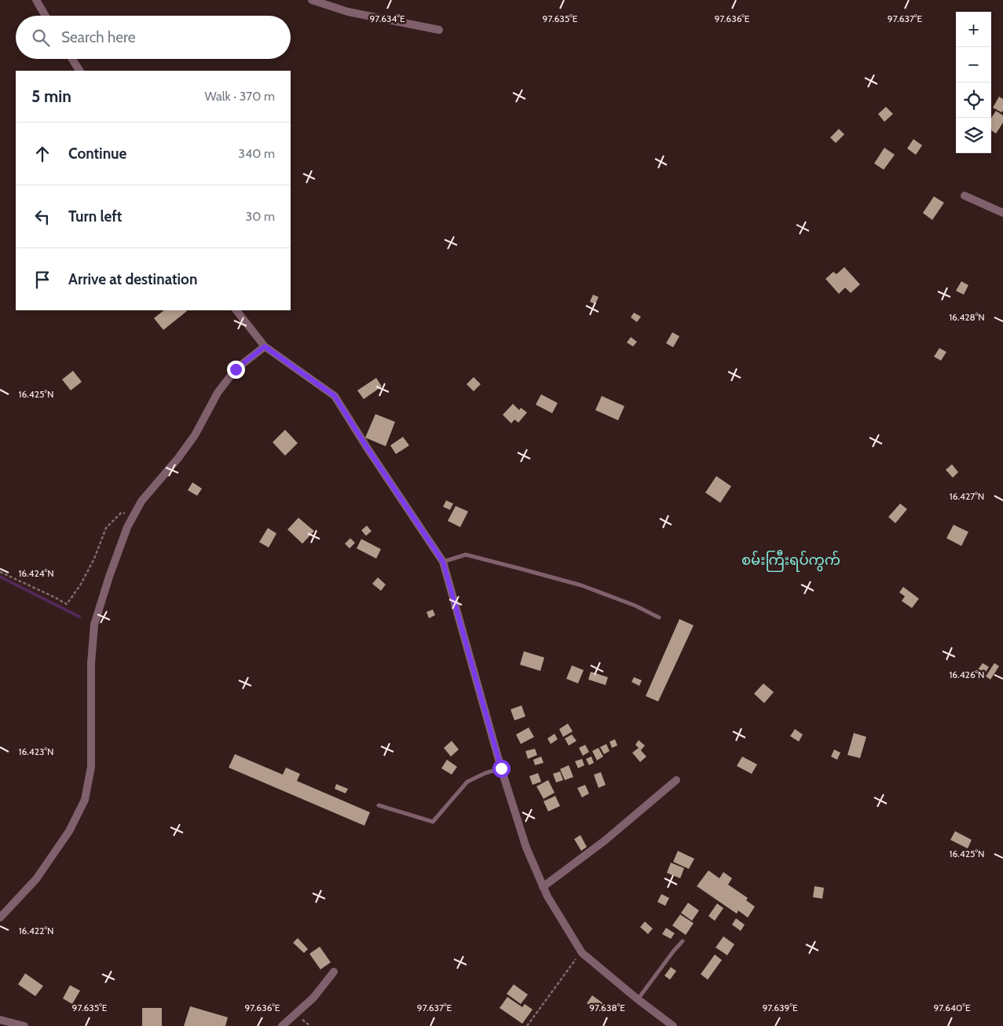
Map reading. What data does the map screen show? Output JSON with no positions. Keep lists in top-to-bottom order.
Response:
{
  "districts": ["စမ်းကြီးရပ်ကွက်"],
  "page": {
    "map_buttons": ["+", "−"],
    "search": "Search here",
    "heading": ["5 min", "Walk · 370 m"],
    "list": [
      ["Continue", "340 m"],
      ["Turn left", "30 m"],
      "Arrive at destination"
    ]
  },
  "coordinates": [
    "97.634°E",
    "97.635°E",
    "97.636°E",
    "97.637°E",
    "16.428°N",
    "16.425°N",
    "16.427°N",
    "16.424°N",
    "16.426°N",
    "16.423°N",
    "16.422°N",
    "97.638°E",
    "97.639°E",
    "97.640°E"
  ]
}
